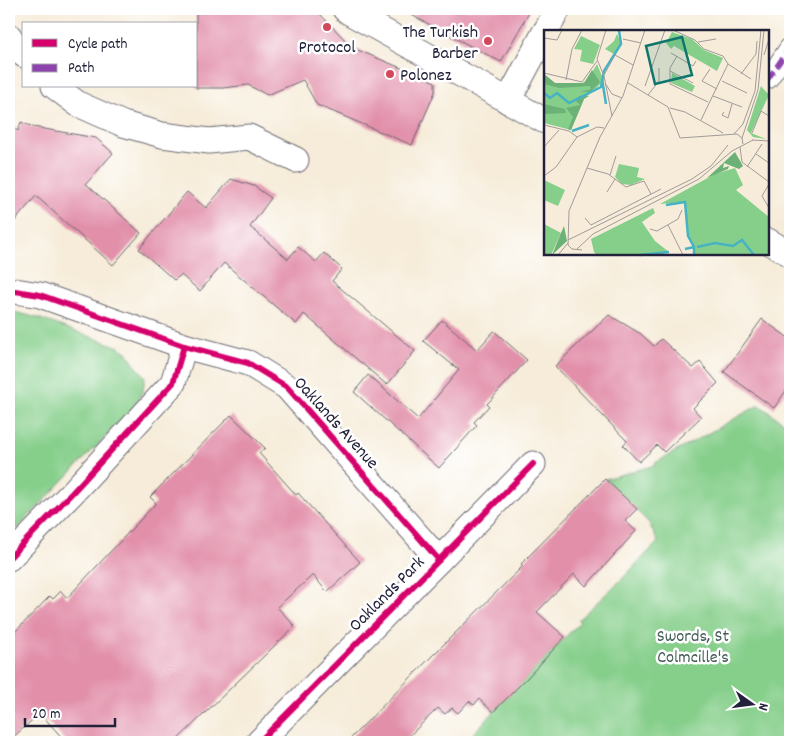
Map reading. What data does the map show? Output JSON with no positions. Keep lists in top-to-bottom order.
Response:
{
  "streets": {
    "street": ["Oaklands Avenue", "Oaklands Park"]
  },
  "crossings": [
    ["Oaklands Avenue", "Oaklands Park"]
  ],
  "parks": ["Swords, St Colmcille's"],
  "places": ["Protocol", "The Turkish Barber", "Polonez"],
  "legend": ["Cycle path", "Path"],
  "scale_bar": "20 m",
  "north": "right"
}
